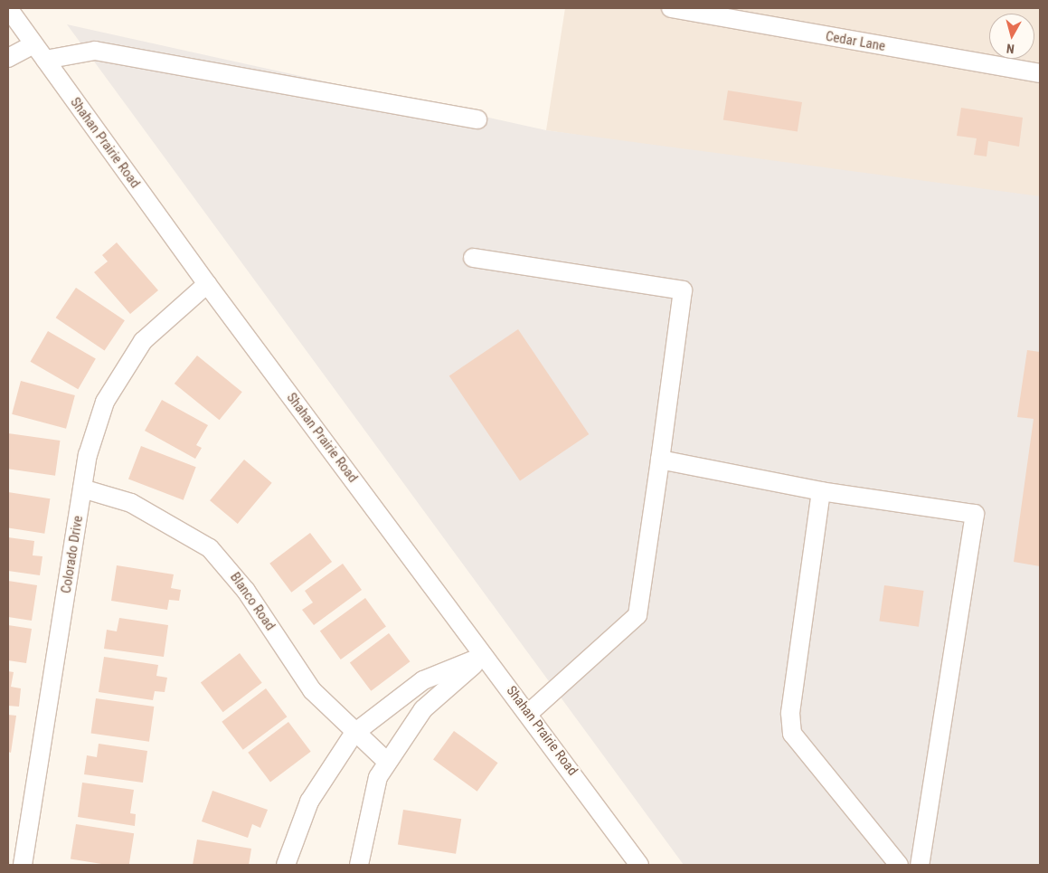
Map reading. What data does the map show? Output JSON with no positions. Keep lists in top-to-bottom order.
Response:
{
  "streets": {
    "street": [
      "Cedar Lane",
      "Shahan Prairie Road",
      "Colorado Drive",
      "Blanco Road"
    ]
  },
  "crossings": [
    ["Shahan Prairie Road", "Colorado Drive"],
    ["Colorado Drive", "Blanco Road"]
  ],
  "north": "bottom"
}
